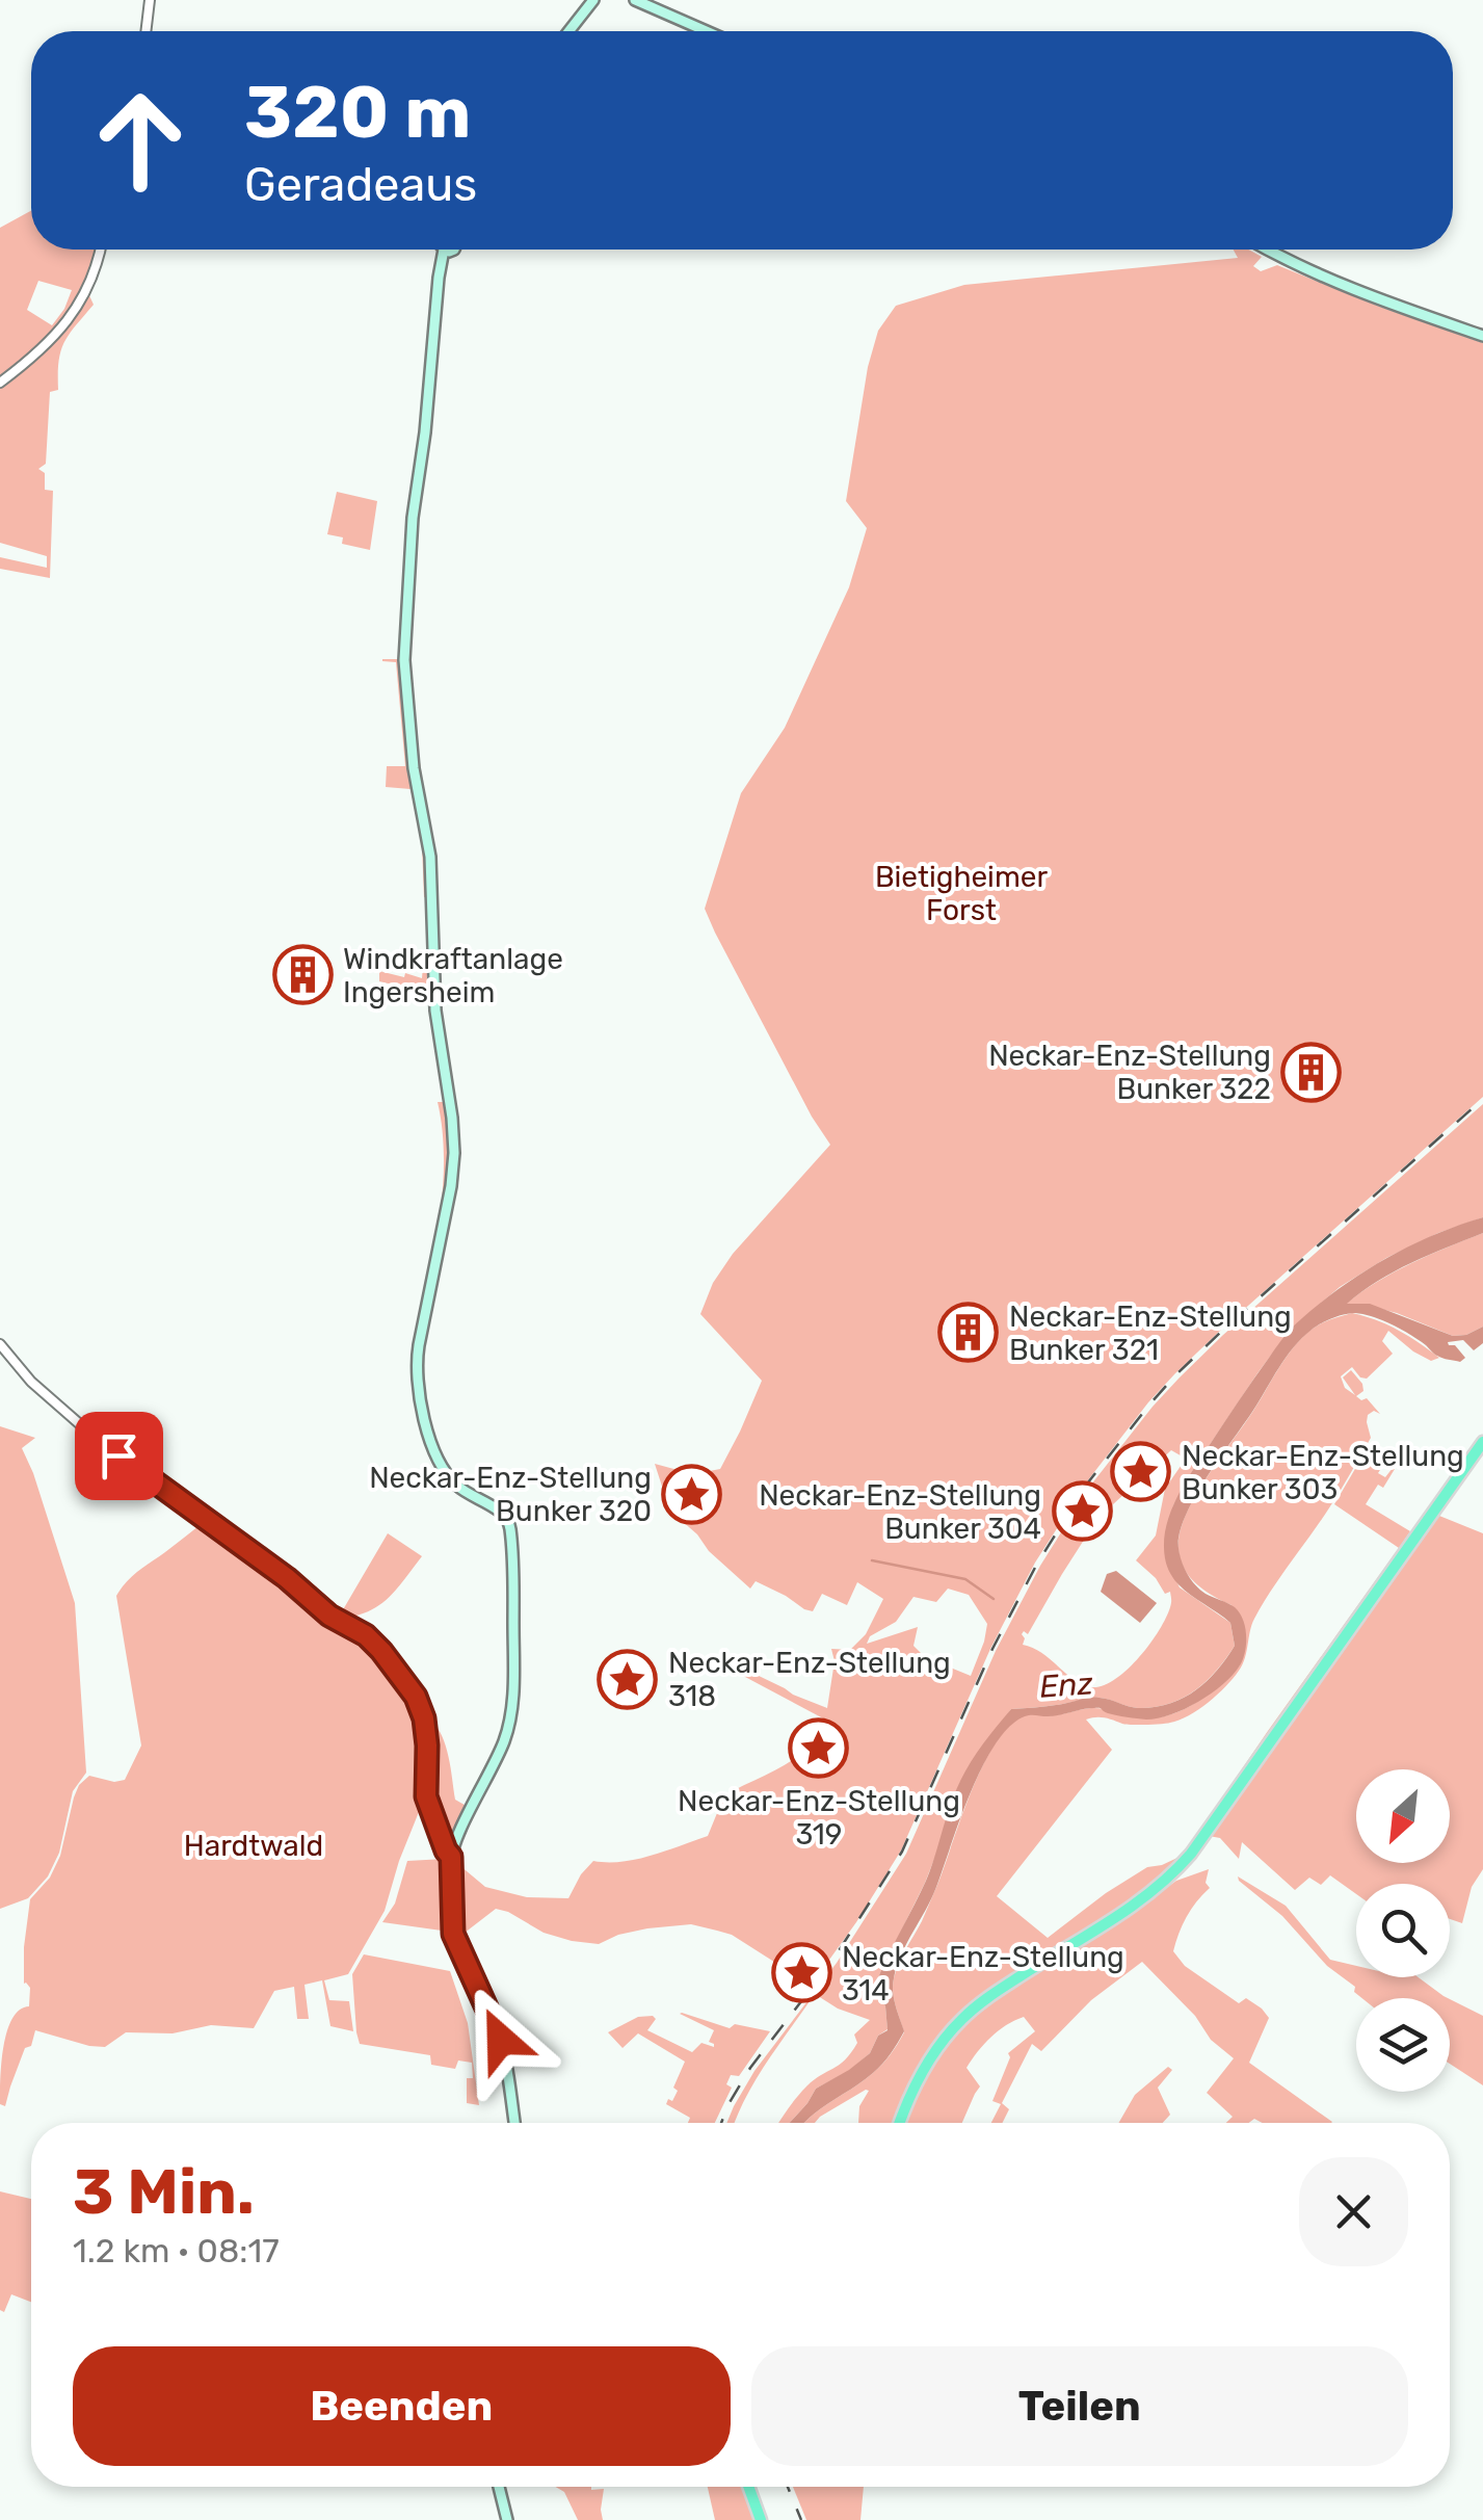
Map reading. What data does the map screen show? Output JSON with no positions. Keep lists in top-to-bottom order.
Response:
{
  "water": ["Enz"],
  "parks": ["Bietigheimer Forst", "Hardtwald"],
  "places": {
    "building": ["Windkraftanlage Ingersheim", "Neckar-Enz-Stellung Bunker 322", "Neckar-Enz-Stellung Bunker 321"],
    "place": [
      "Neckar-Enz-Stellung Bunker 303",
      "Neckar-Enz-Stellung Bunker 320",
      "Neckar-Enz-Stellung Bunker 304",
      "Neckar-Enz-Stellung 318",
      "Neckar-Enz-Stellung 319",
      "Neckar-Enz-Stellung 314"
    ]
  },
  "north": "bottom left",
  "page": {
    "turn": ["320 m", "Geradeaus"],
    "heading": ["3 Min.", "1.2 km · 08:17"],
    "buttons": ["Beenden", "Teilen"]
  }
}
